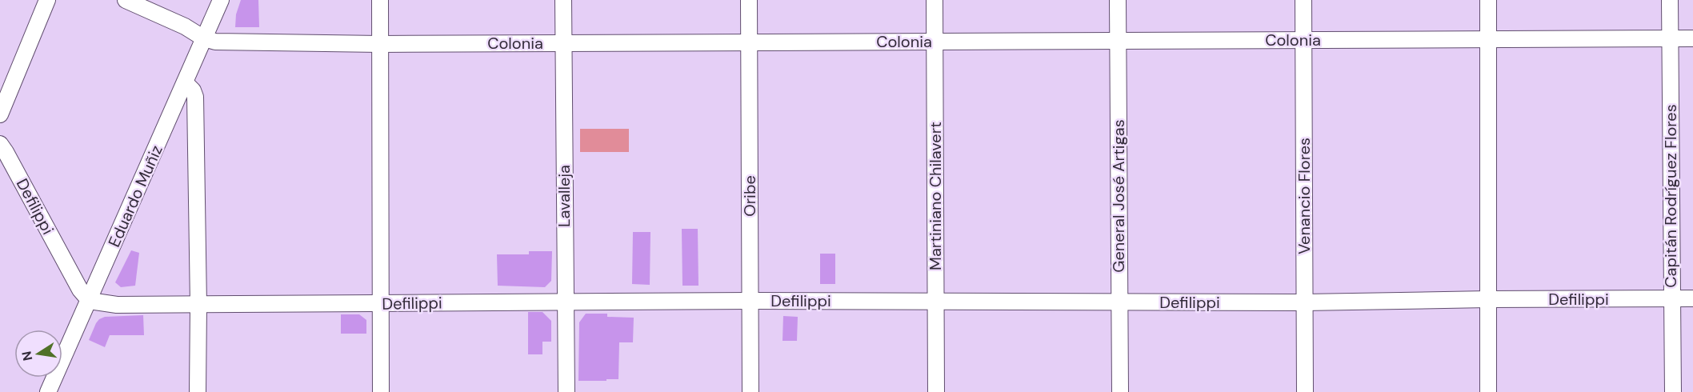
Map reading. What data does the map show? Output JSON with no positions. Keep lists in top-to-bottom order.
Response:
{
  "streets": {
    "street": [
      "Colonia",
      "Eduardo Muñiz",
      "Lavalleja",
      "Oribe",
      "Martiniano Chilavert",
      "General José Artigas",
      "Venancio Flores",
      "Capitán Rodríguez Flores",
      "Defilippi"
    ]
  },
  "crossings": [
    ["Colonia", "Eduardo Muñiz"],
    ["Colonia", "Lavalleja"],
    ["Colonia", "Oribe"],
    ["Colonia", "Martiniano Chilavert"],
    ["Colonia", "General José Artigas"],
    ["Colonia", "Venancio Flores"],
    ["Colonia", "Capitán Rodríguez Flores"],
    ["Eduardo Muñiz", "Defilippi"],
    ["Lavalleja", "Defilippi"],
    ["Oribe", "Defilippi"],
    ["Martiniano Chilavert", "Defilippi"],
    ["General José Artigas", "Defilippi"],
    ["Venancio Flores", "Defilippi"],
    ["Capitán Rodríguez Flores", "Defilippi"]
  ],
  "north": "left"
}
